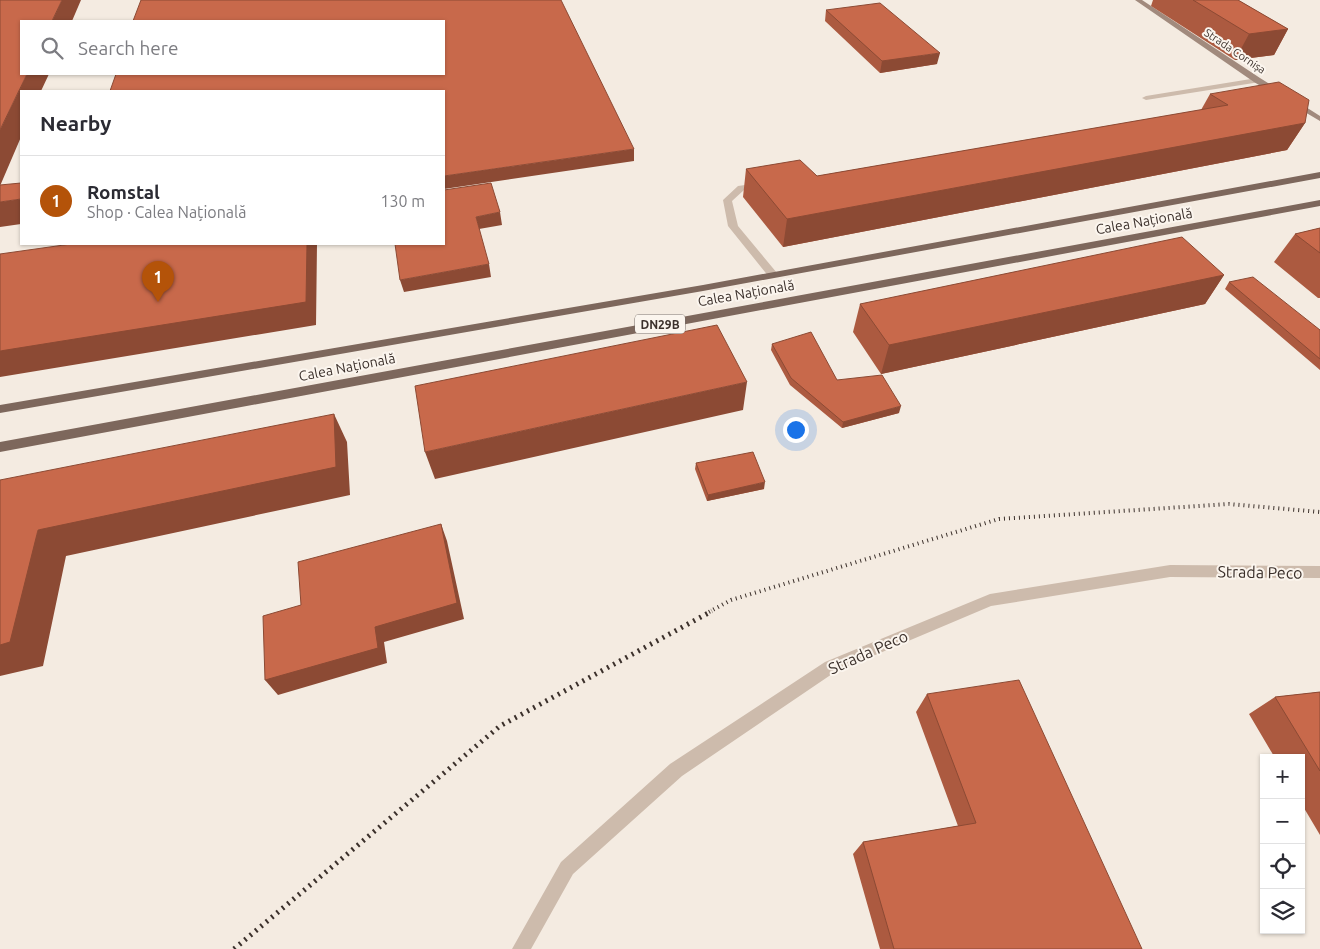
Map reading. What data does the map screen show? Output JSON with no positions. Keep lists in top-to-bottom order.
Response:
{
  "streets": {
    "main road": ["Calea Națională", "DN29B"],
    "street": ["Strada Cornișa", "Strada Peco"]
  },
  "page": {
    "search": "Search here",
    "heading": "Nearby",
    "list": [
      {
        "mark": "1",
        "name": "Romstal",
        "note": "Shop · Calea Națională",
        "value": "130 m"
      }
    ],
    "pins": "1",
    "map_buttons": ["+", "−"]
  }
}
